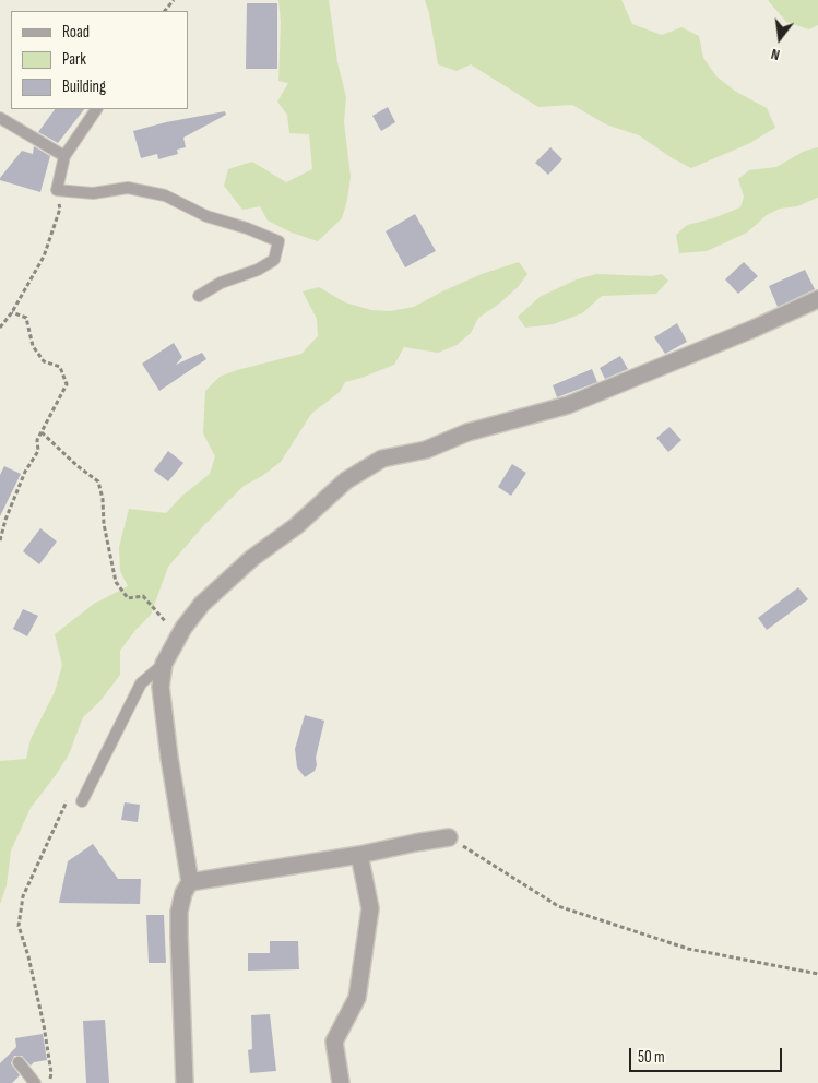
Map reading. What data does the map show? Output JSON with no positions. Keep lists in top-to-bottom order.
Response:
{
  "legend": ["Road", "Park", "Building"],
  "scale_bar": "50 m",
  "north": "bottom"
}
